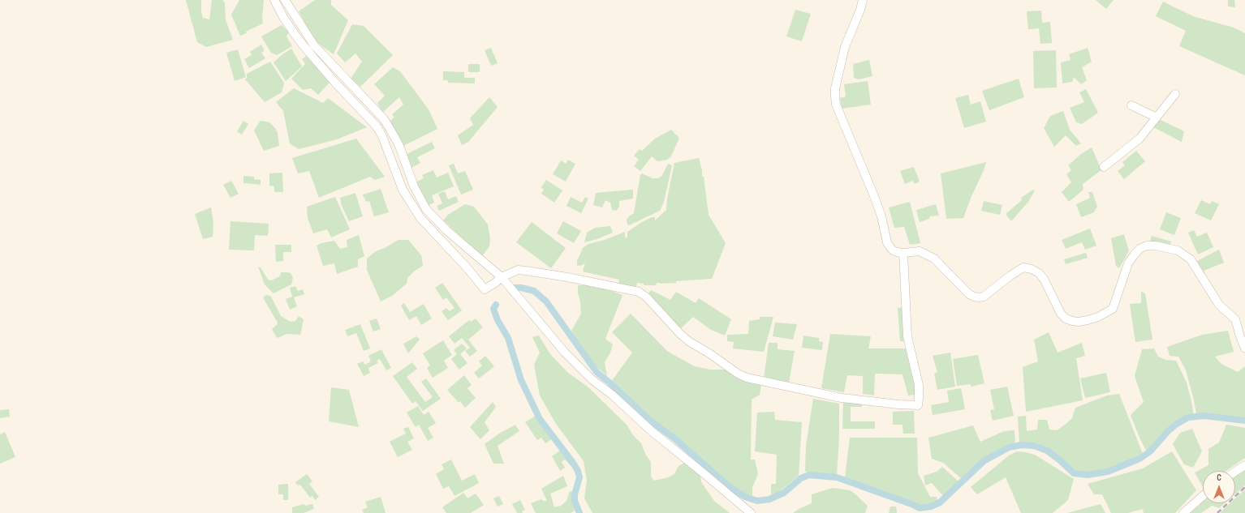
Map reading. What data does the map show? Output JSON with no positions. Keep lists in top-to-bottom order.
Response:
{
  "north": "top"
}
